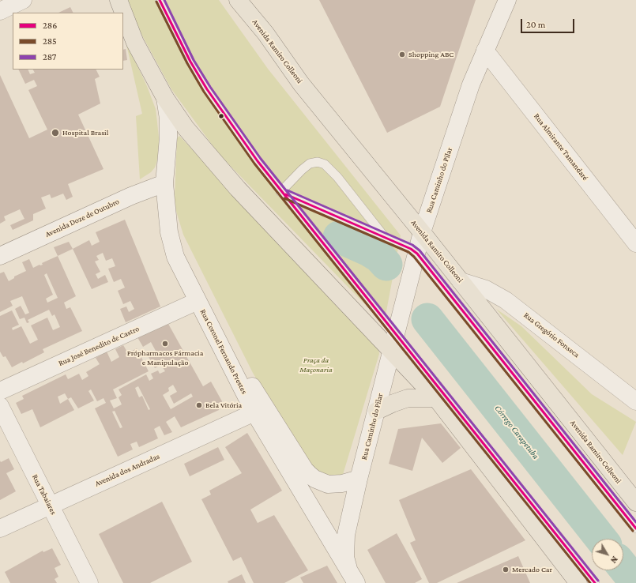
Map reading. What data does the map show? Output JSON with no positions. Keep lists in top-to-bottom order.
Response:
{
  "streets": {
    "main road": ["Avenida Ramiro Colleoni"],
    "street": [
      "Rua Almirante Tamandaré",
      "Rua Caminho do Pilar",
      "Avenida Doze de Outubro",
      "Rua Gregório Fonseca",
      "Rua José Benedito de Castro",
      "Rua Coronel Fernando Prestes",
      "Avenida dos Andradas",
      "Rua Tabaiares"
    ]
  },
  "crossings": [
    ["Avenida Ramiro Colleoni", "Rua Caminho do Pilar"],
    ["Avenida Ramiro Colleoni", "Rua Gregório Fonseca"],
    ["Rua Almirante Tamandaré", "Rua Caminho do Pilar"],
    ["Rua Caminho do Pilar", "Rua Coronel Fernando Prestes"],
    ["Avenida Doze de Outubro", "Rua Coronel Fernando Prestes"],
    ["Rua José Benedito de Castro", "Rua Coronel Fernando Prestes"],
    ["Rua Coronel Fernando Prestes", "Avenida dos Andradas"],
    ["Avenida dos Andradas", "Rua Tabaiares"]
  ],
  "water": ["Córrego Carapetuba"],
  "parks": ["Praça da Maçonaria"],
  "places": [
    "Shopping ABC",
    "Hospital Brasil",
    "Própharmacos Fármacia e Manipulação",
    "Bela Vitória",
    "Mercado Car"
  ],
  "lines": ["transit line 286", "transit line 287", "transit line 285"],
  "legend": ["286", "285", "287"],
  "scale_bar": "20 m",
  "north": "bottom right"
}
